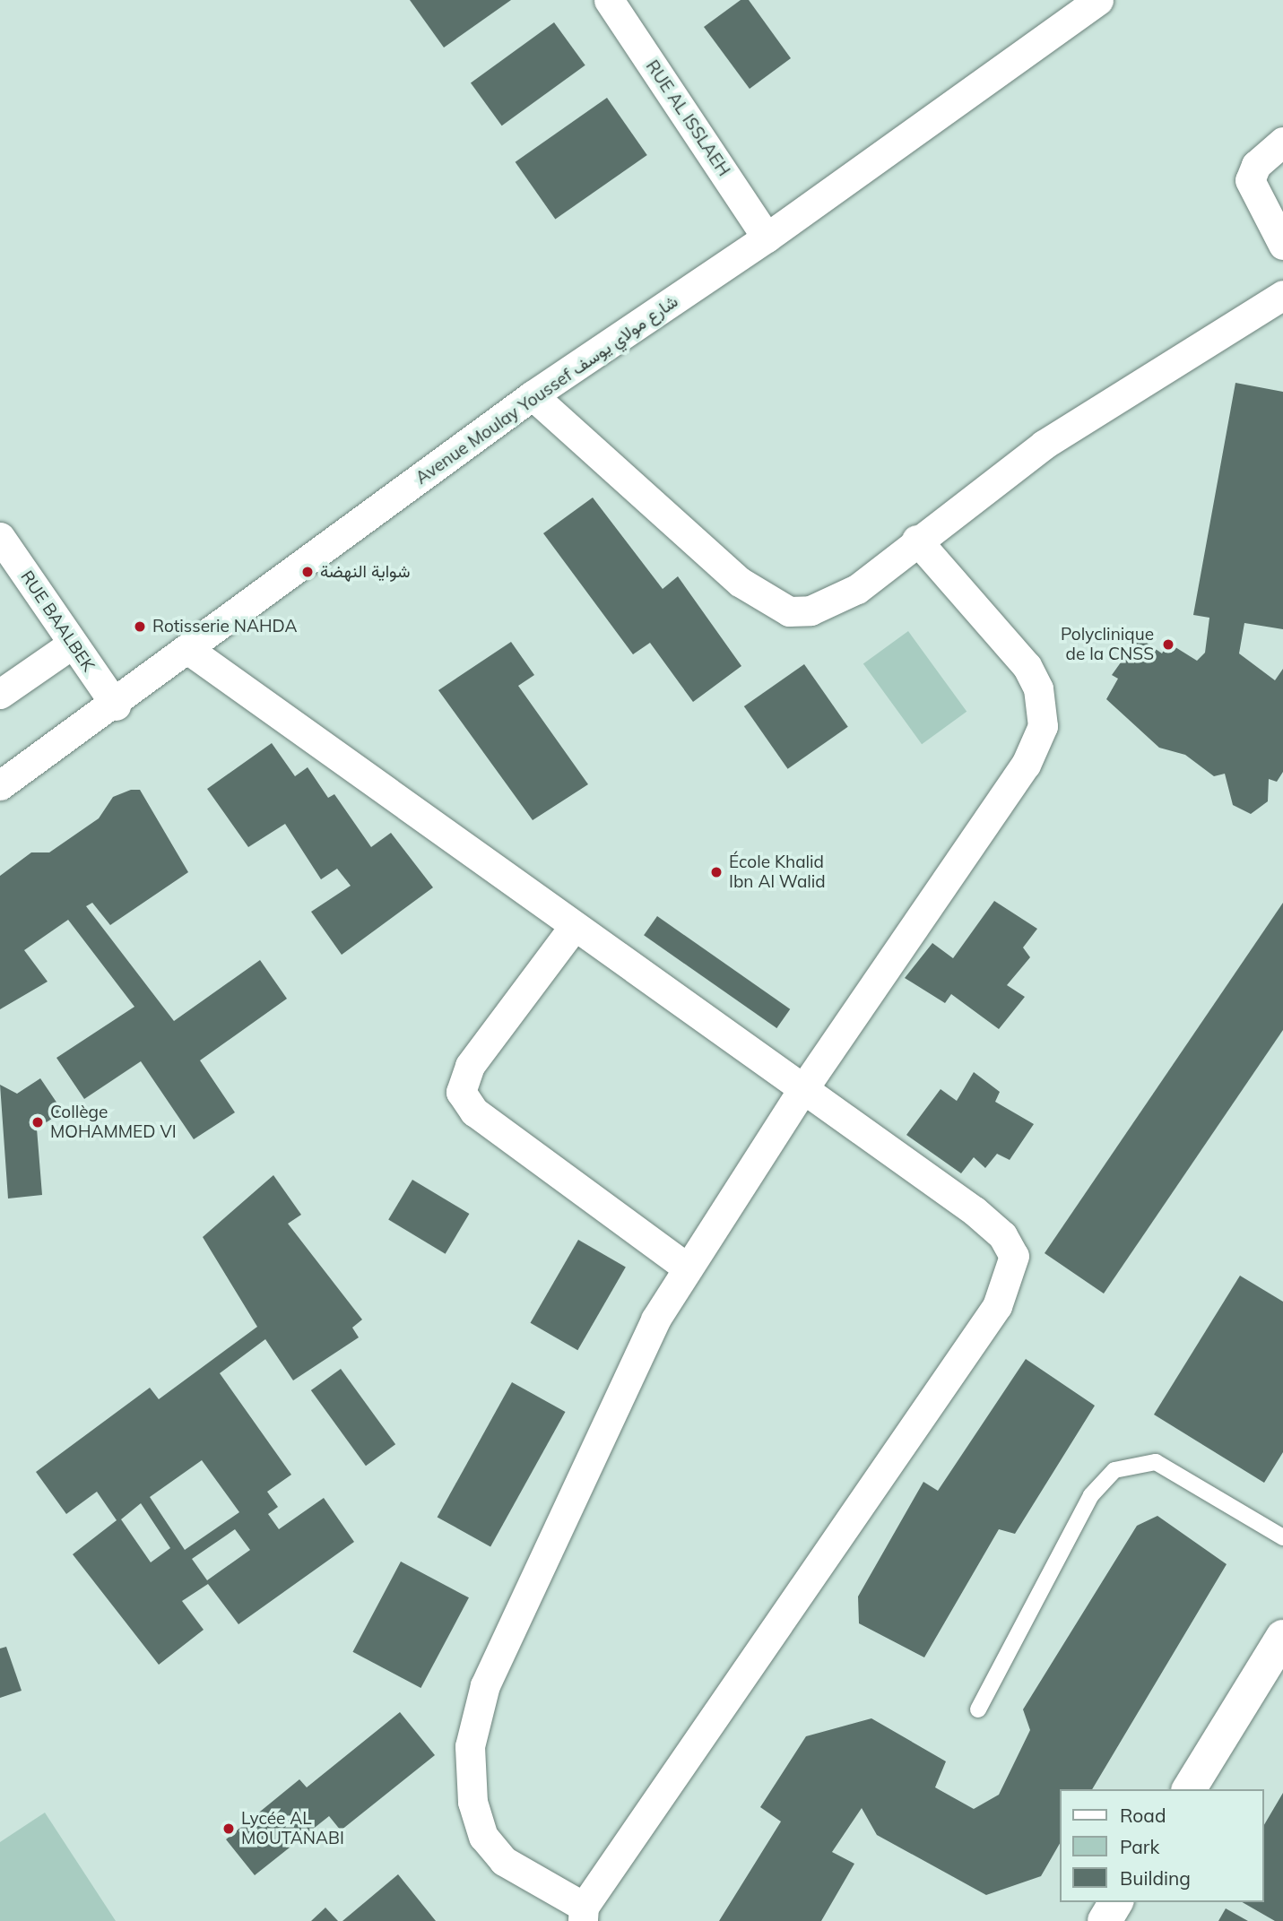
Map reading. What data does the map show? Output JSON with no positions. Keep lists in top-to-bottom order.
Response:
{
  "streets": {
    "street": ["RUE AL ISSLAEH", "Avenue Moulay Youssef شارع مولاي يوسف", "RUE BAALBEK"]
  },
  "crossings": [
    ["RUE AL ISSLAEH", "Avenue Moulay Youssef شارع مولاي يوسف"],
    ["Avenue Moulay Youssef شارع مولاي يوسف", "RUE BAALBEK"]
  ],
  "places": [
    "شواية النهضة",
    "Rotisserie NAHDA",
    "Polyclinique de la CNSS",
    "École Khalid Ibn Al Walid",
    "Collège MOHAMMED VI",
    "Lycée AL MOUTANABI"
  ],
  "legend": ["Road", "Park", "Building"]
}
